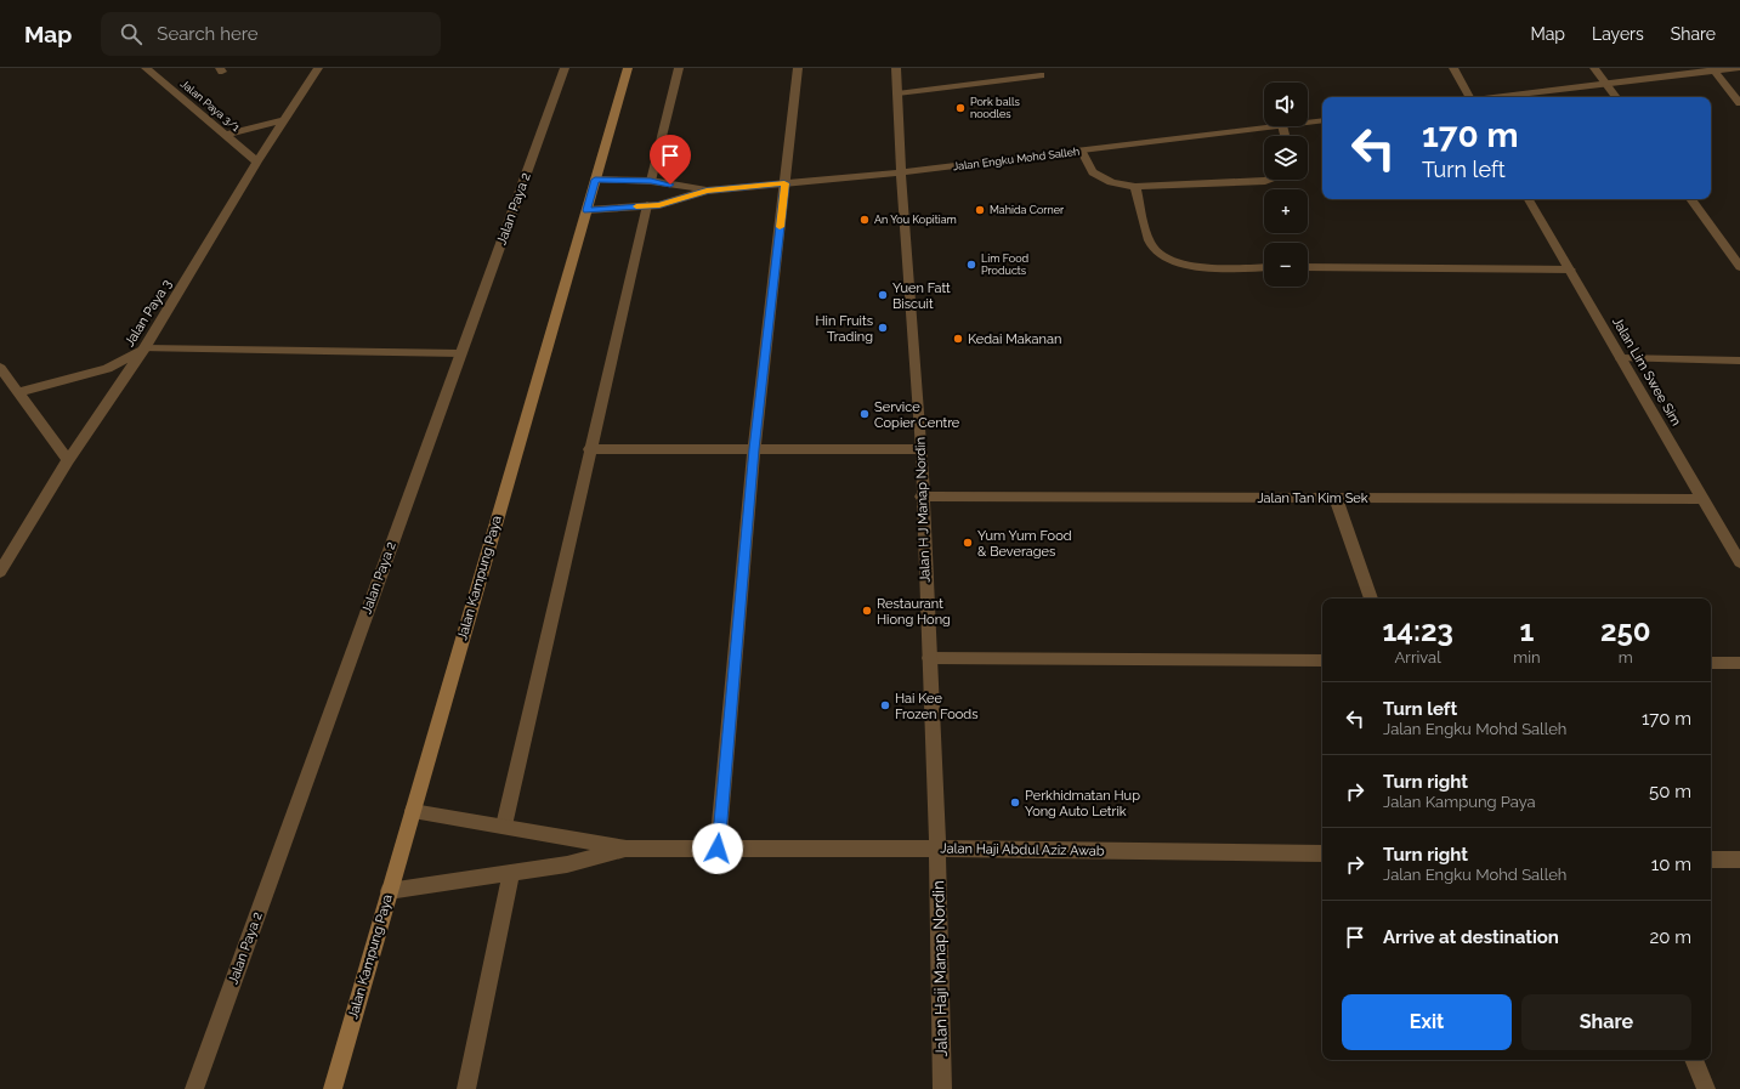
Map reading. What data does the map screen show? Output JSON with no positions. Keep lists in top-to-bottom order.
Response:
{
  "streets": {
    "street": [
      "Jalan Paya 3/1",
      "Jalan Engku Mohd Salleh",
      "Jalan Paya 2",
      "Jalan Paya 3",
      "Jalan Lim Swee Sim",
      "Jalan Tan Kim Sek",
      "Jalan H J Manap Nordin",
      "Jalan Kampung Paya",
      "Jalan Haji Abdul Aziz Awab",
      "Jalan Haji Manap Nordin"
    ]
  },
  "crossings": [
    ["Jalan Paya 3/1", "Jalan Paya 3"],
    ["Jalan Engku Mohd Salleh", "Jalan H J Manap Nordin"],
    ["Jalan Engku Mohd Salleh", "Jalan Kampung Paya"],
    ["Jalan Lim Swee Sim", "Jalan Tan Kim Sek"],
    ["Jalan Tan Kim Sek", "Jalan H J Manap Nordin"],
    ["Jalan H J Manap Nordin", "Jalan Haji Abdul Aziz Awab"],
    ["Jalan H J Manap Nordin", "Jalan Haji Manap Nordin"],
    ["Jalan Haji Abdul Aziz Awab", "Jalan Haji Manap Nordin"]
  ],
  "places": [
    "Pork balls noodles",
    "Mahida Corner",
    "An You Kopitiam",
    "Lim Food Products",
    "Yuen Fatt Biscuit",
    "Hin Fruits Trading",
    "Kedai Makanan",
    "Service Copier Centre",
    "Yum Yum Food & Beverages",
    "Restaurant Hiong Hong",
    "Hai Kee Frozen Foods",
    "Perkhidmatan Hup Yong Auto Letrik"
  ],
  "page": {
    "header": "Map",
    "search": "Search here",
    "nav": ["Map", "Layers", "Share"],
    "map_buttons": ["+", "−"],
    "turn": ["170 m", "Turn left"],
    "eta": [
      "14:23",
      "Arrival",
      "1",
      "min",
      "250",
      "m"
    ],
    "list": [
      {
        "name": "Turn left",
        "note": "Jalan Engku Mohd Salleh",
        "value": "170 m"
      },
      {
        "name": "Turn right",
        "note": "Jalan Kampung Paya",
        "value": "50 m"
      },
      {
        "name": "Turn right",
        "note": "Jalan Engku Mohd Salleh",
        "value": "10 m"
      },
      {
        "name": "Arrive at destination",
        "value": "20 m"
      }
    ],
    "buttons": ["Exit", "Share"]
  }
}
